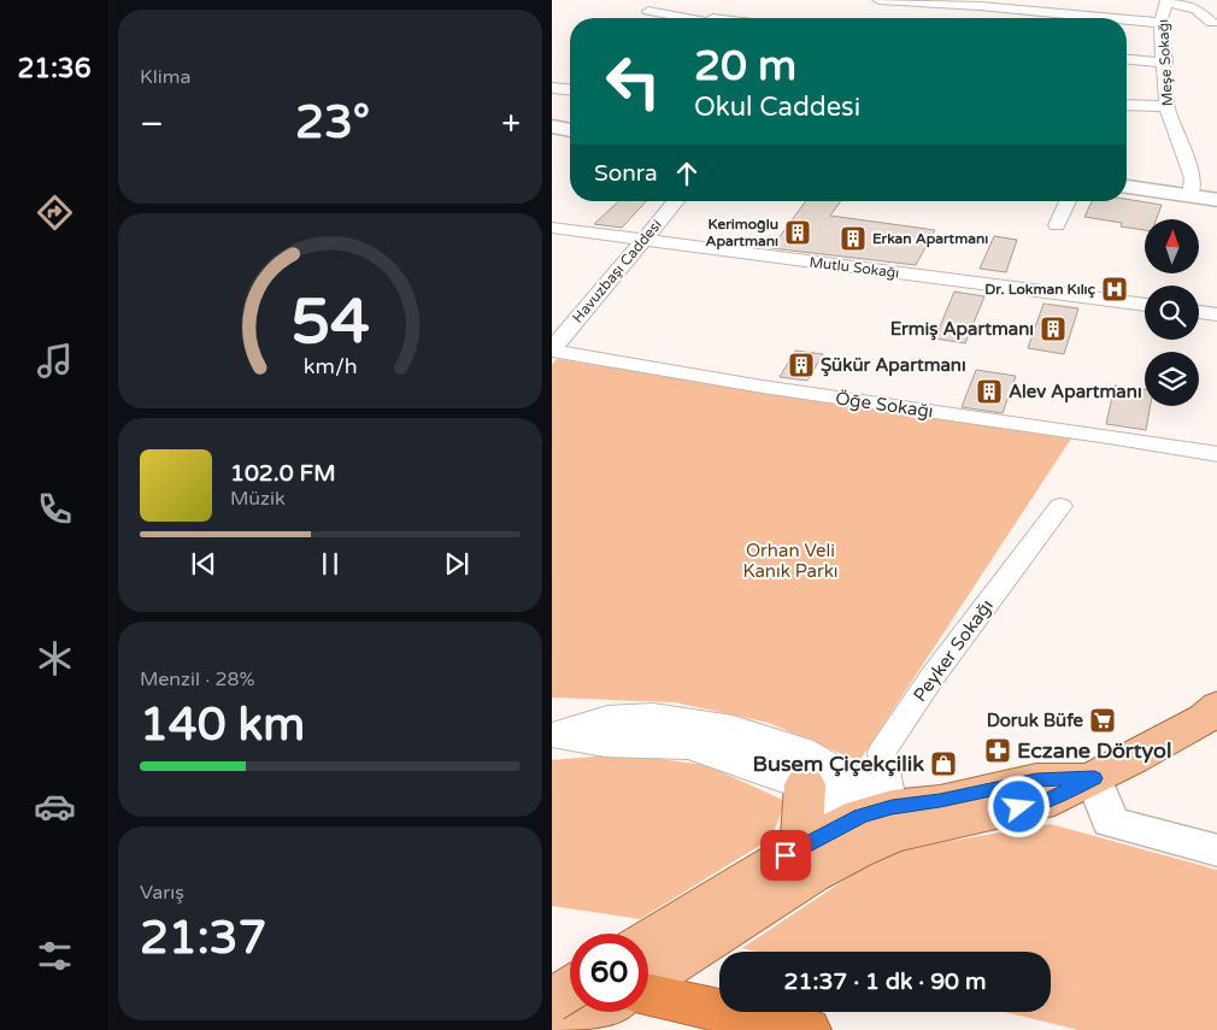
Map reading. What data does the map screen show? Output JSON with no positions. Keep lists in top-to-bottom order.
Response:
{
  "streets": {
    "street": [
      "Meşe Sokağı",
      "Mutlu Sokağı",
      "Havuzbaşı Caddesi",
      "Öḡe Sokağı",
      "Peyker Sokağı"
    ]
  },
  "crossings": [
    ["Mutlu Sokağı", "Havuzbaşı Caddesi"],
    ["Havuzbaşı Caddesi", "Öḡe Sokağı"]
  ],
  "parks": ["Orhan Veli Kanık Parkı"],
  "places": {
    "building": [
      "Kerimoḡlu Apartmanı",
      "Erkan Apartmanı",
      "Ermiş Apartmanı",
      "Şükür Apartmanı",
      "Alev Apartmanı"
    ],
    "hospital": ["Dr. Lokman Kılıç"],
    "supermarket": ["Doruk Büfe"],
    "pharmacy": ["Eczane Dörtyol"],
    "shop": ["Busem Çiçekçilik"]
  },
  "north": "top",
  "page": {
    "tabs": "21:36",
    "tile": [
      "Klima",
      ["Menzil · 28%", "140 km"],
      ["Varış", "21:37"]
    ],
    "turn": ["20 m", "Okul Caddesi"],
    "heat": ["−", "23°", "+"],
    "then": "Sonra",
    "song": ["102.0 FM", "Müzik"],
    "limit": "60",
    "trip": "21:37 · 1 dk · 90 m",
    "gauge": ["54", "km/h"]
  }
}
